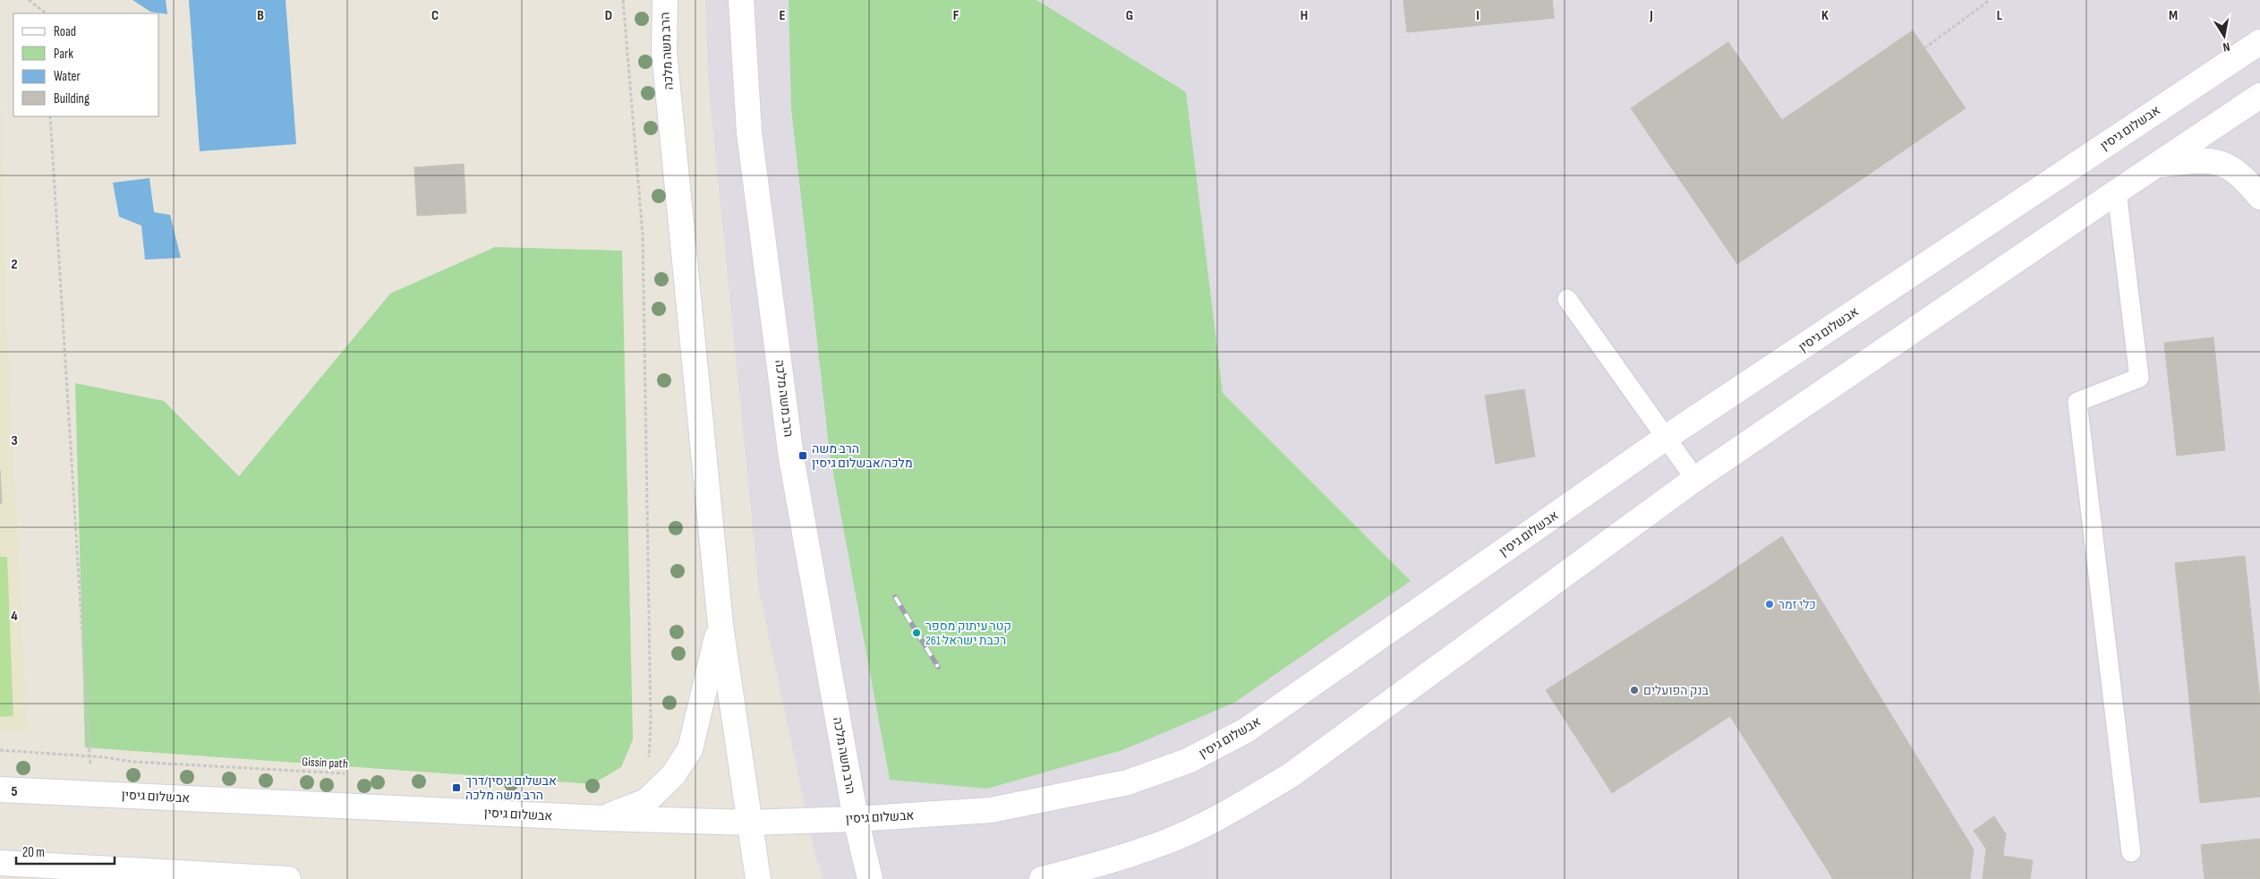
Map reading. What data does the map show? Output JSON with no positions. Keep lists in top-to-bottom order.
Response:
{
  "streets": {
    "street": ["הרב משה מלכה", "אבשלום גיסין"],
    "path": ["Gissin path"]
  },
  "crossings": [
    ["הרב משה מלכה", "אבשלום גיסין"]
  ],
  "places": {
    "transit": ["הרב משה מלכה/אבשלום גיסין", "אבשלום גיסין/דרך הרב משה מלכה"],
    "other": ["כלי זמר", "קטר עיתוק מספר 261 רכבת ישראל", "בנק הפועלים"]
  },
  "legend": [
    "Road",
    "Park",
    "Water",
    "Building"
  ],
  "scale_bar": "20 m",
  "north": "bottom",
  "grid": {
    "columns": [
      "B",
      "C",
      "D",
      "E",
      "F",
      "G",
      "H",
      "I",
      "J",
      "K",
      "L",
      "M"
    ],
    "rows": [
      "2",
      "3",
      "4",
      "5"
    ]
  }
}
